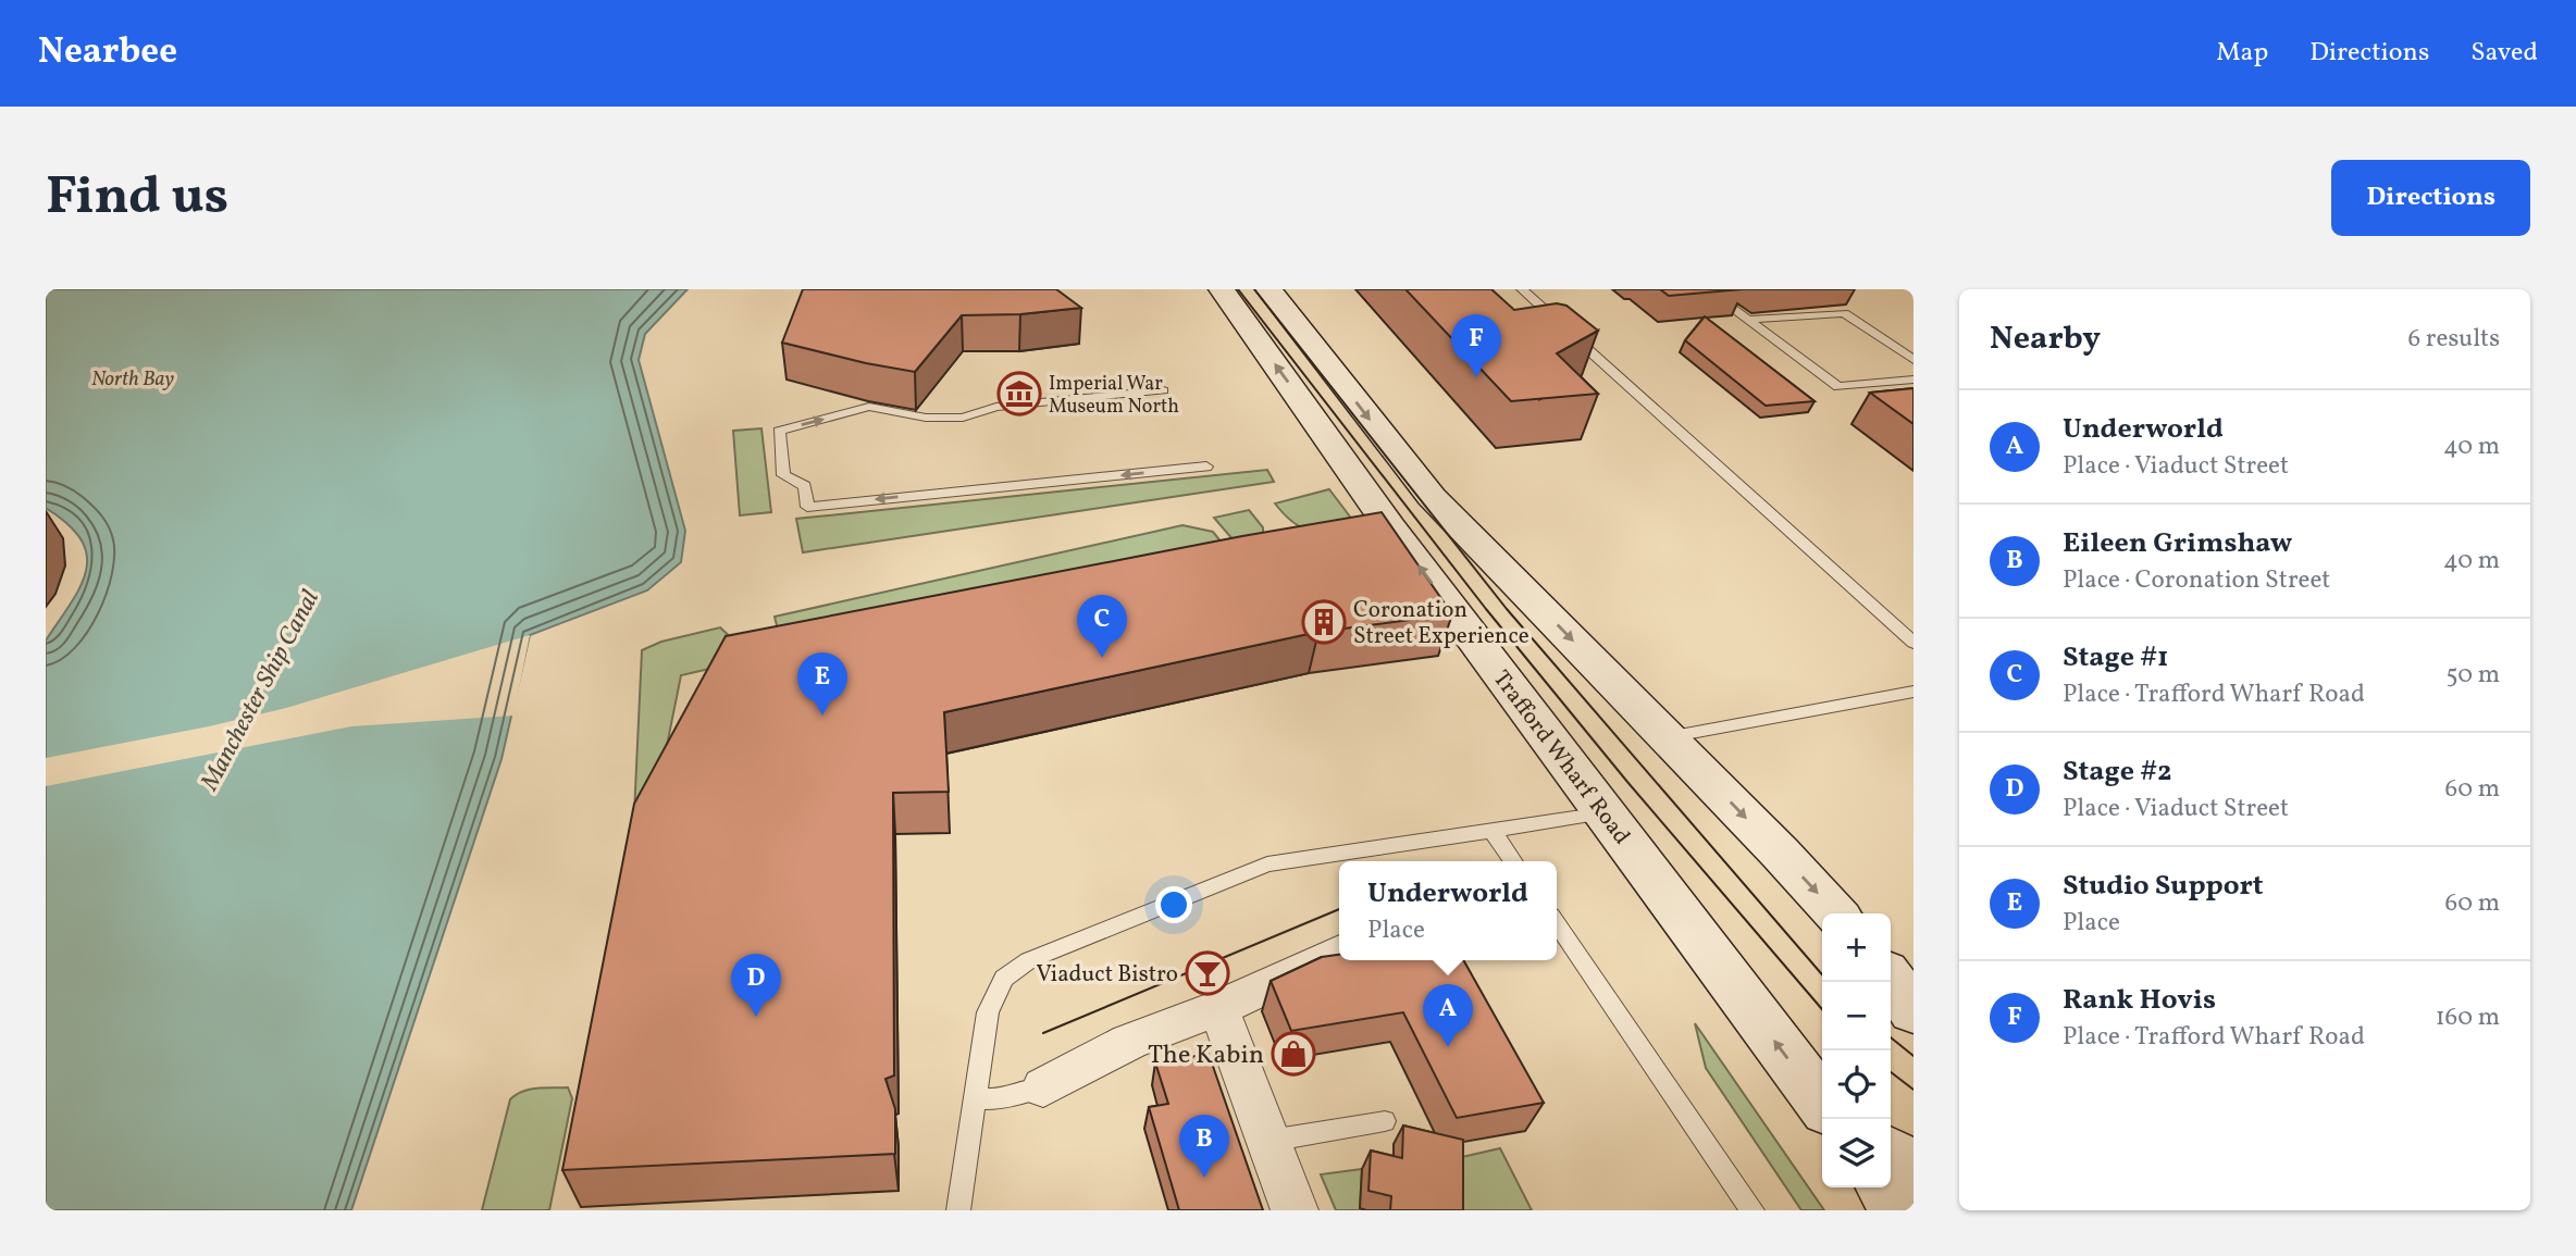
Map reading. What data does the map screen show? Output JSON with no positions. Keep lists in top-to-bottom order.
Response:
{
  "streets": {
    "street": ["Trafford Wharf Road"]
  },
  "water": ["North Bay", "Manchester Ship Canal"],
  "places": {
    "museum": ["Imperial War Museum North"],
    "building": ["Coronation Street Experience"],
    "bar": ["Viaduct Bistro"],
    "shop": ["The Kabin"]
  },
  "page": {
    "header": "Nearbee",
    "nav": ["Map", "Directions", "Saved"],
    "buttons": "Directions",
    "title": "Find us",
    "heading": ["Nearby", "6 results"],
    "pins": [
      "F",
      "C",
      "E",
      "D",
      "A",
      "B"
    ],
    "list": [
      {
        "mark": "A",
        "name": "Underworld",
        "note": "Place · Viaduct Street",
        "value": "40 m"
      },
      {
        "mark": "B",
        "name": "Eileen Grimshaw",
        "note": "Place · Coronation Street",
        "value": "40 m"
      },
      {
        "mark": "C",
        "name": "Stage #1",
        "note": "Place · Trafford Wharf Road",
        "value": "50 m"
      },
      {
        "mark": "D",
        "name": "Stage #2",
        "note": "Place · Viaduct Street",
        "value": "60 m"
      },
      {
        "mark": "E",
        "name": "Studio Support",
        "note": "Place",
        "value": "60 m"
      },
      {
        "mark": "F",
        "name": "Rank Hovis",
        "note": "Place · Trafford Wharf Road",
        "value": "160 m"
      }
    ],
    "popup": ["Underworld", "Place"],
    "map_buttons": ["+", "−"]
  }
}
